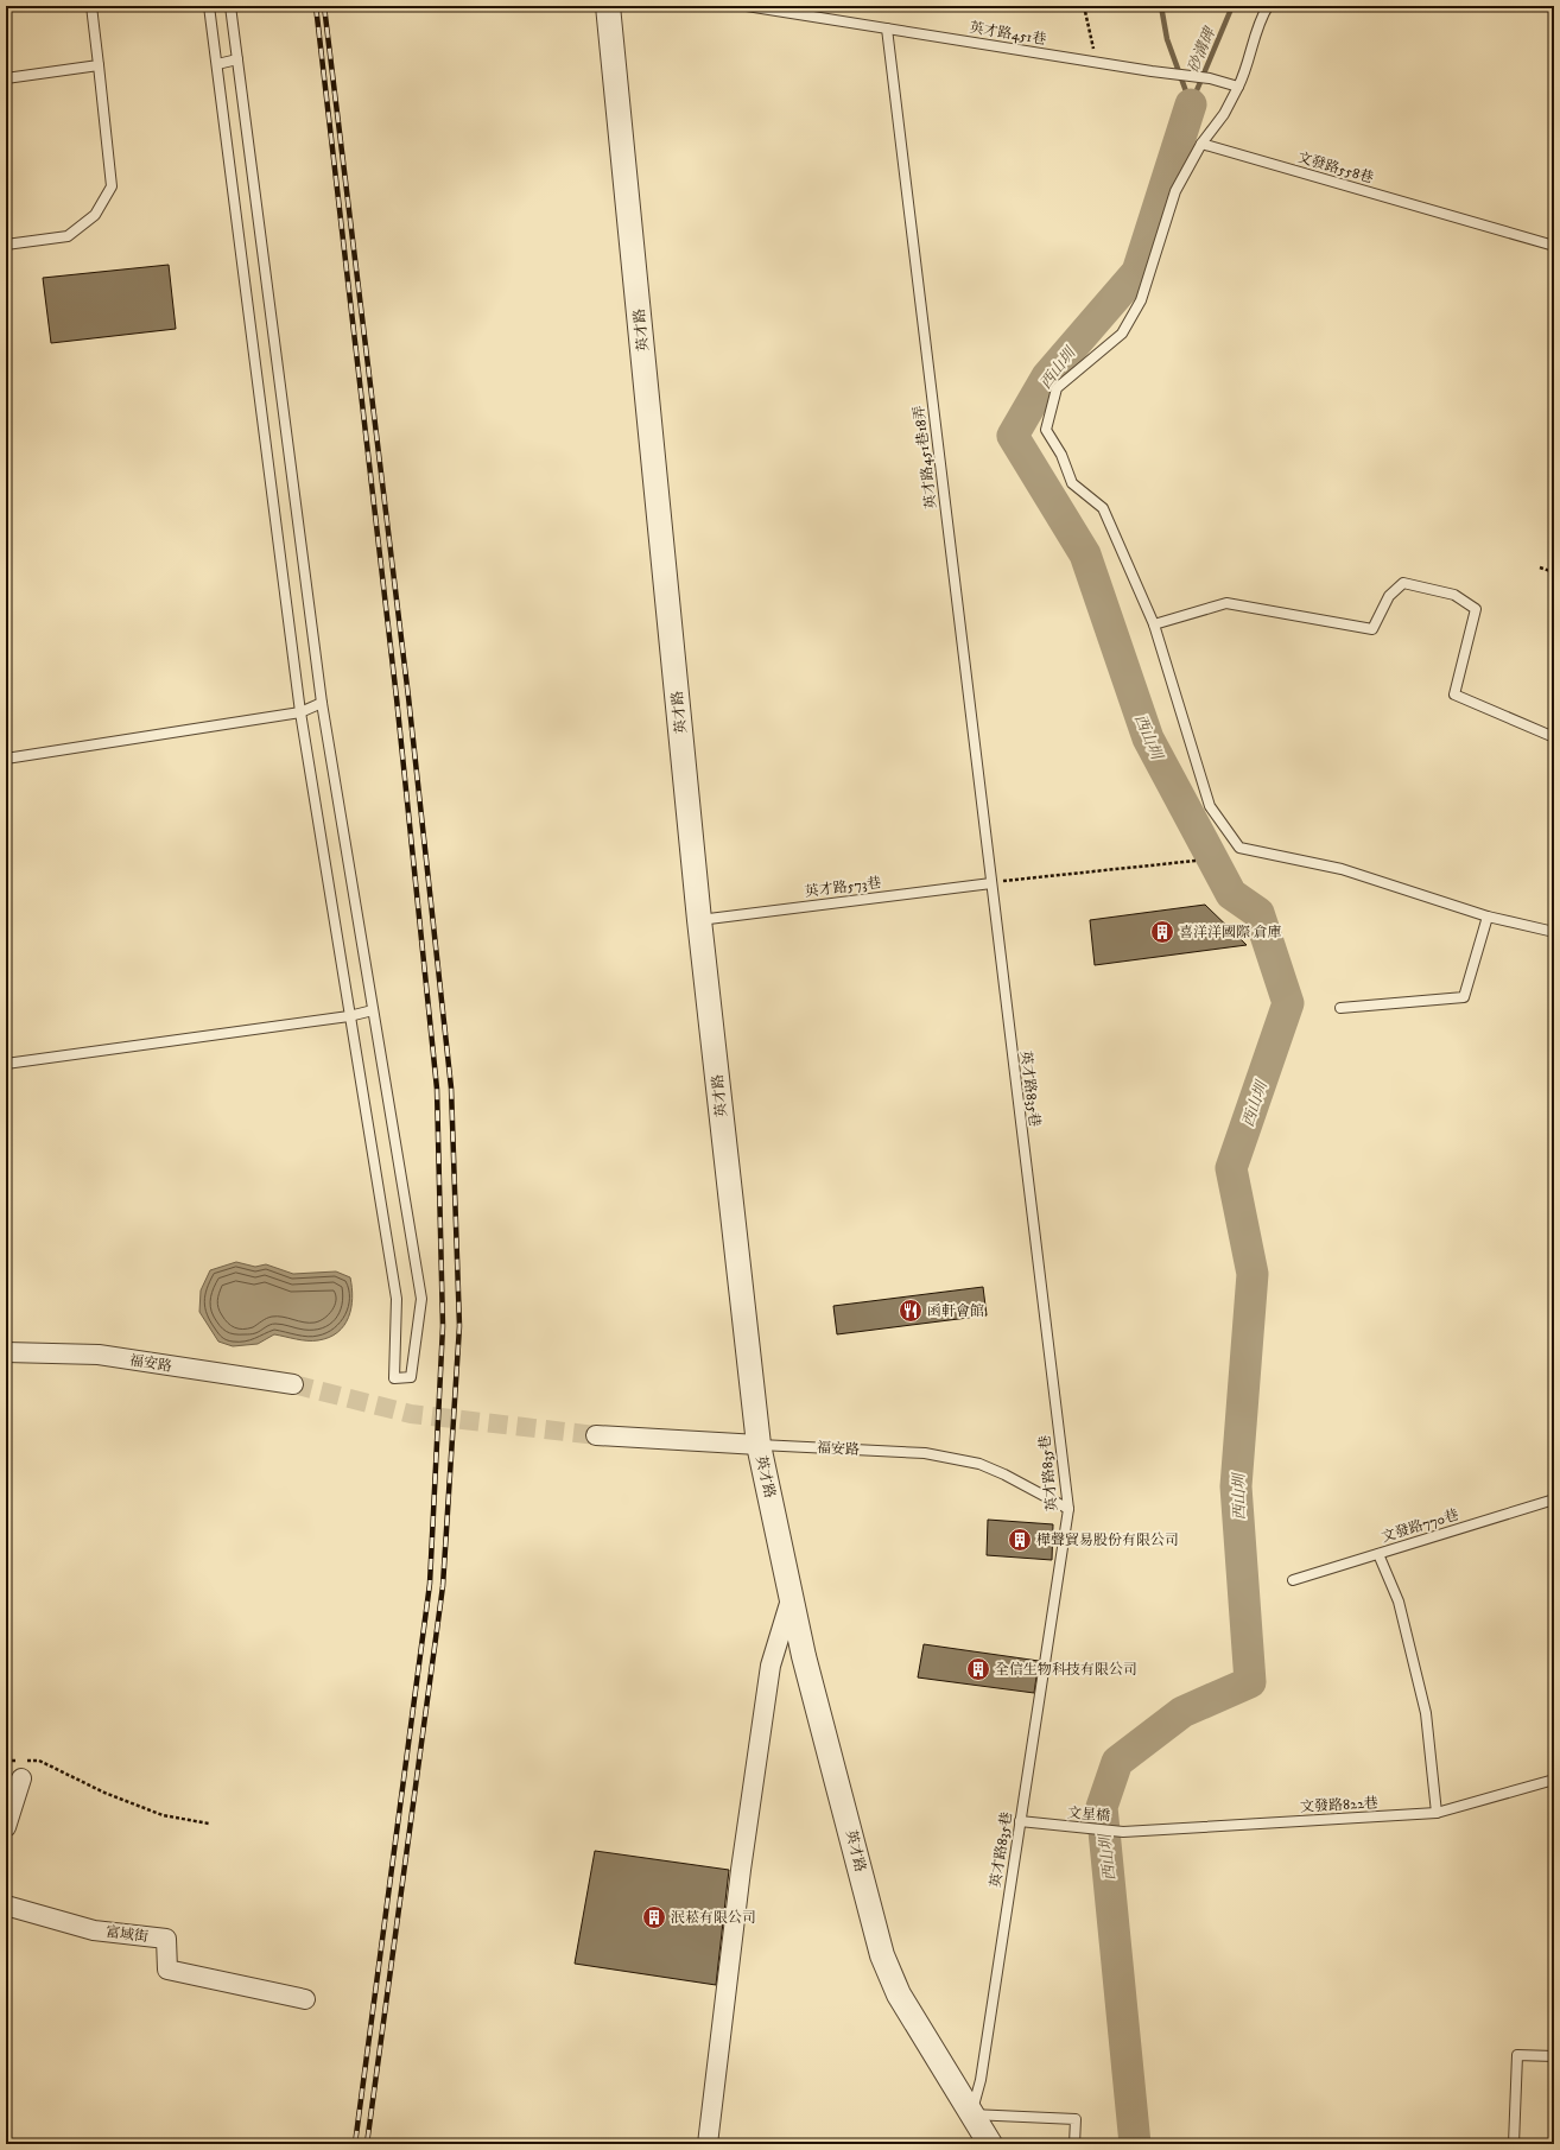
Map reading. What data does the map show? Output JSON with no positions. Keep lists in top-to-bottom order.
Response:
{
  "streets": {
    "street": ["英才路", "福安路", "富域街"],
    "lane": [
      "英才路451巷",
      "文發路558巷",
      "英才路451巷18弄",
      "英才路573巷",
      "英才路835巷",
      "文發路770巷",
      "文發路822巷",
      "文星橋"
    ]
  },
  "crossings": [
    ["英才路451巷", "英才路451巷18弄"],
    ["英才路", "英才路573巷"],
    ["英才路", "英才路835巷"],
    ["英才路", "福安路"],
    ["英才路451巷18弄", "英才路573巷"],
    ["英才路451巷18弄", "英才路835巷"],
    ["英才路573巷", "英才路835巷"],
    ["英才路835巷", "福安路"],
    ["英才路835巷", "文星橋"],
    ["文發路822巷", "文星橋"]
  ],
  "water": ["砂溝碑", "西山圳"],
  "places": {
    "building": [
      "喜洋洋國際 倉庫",
      "樺聲貿易股份有限公司",
      "全信生物科技有限公司",
      "泯菘有限公司"
    ],
    "restaurant": ["函軒會館"]
  }
}
